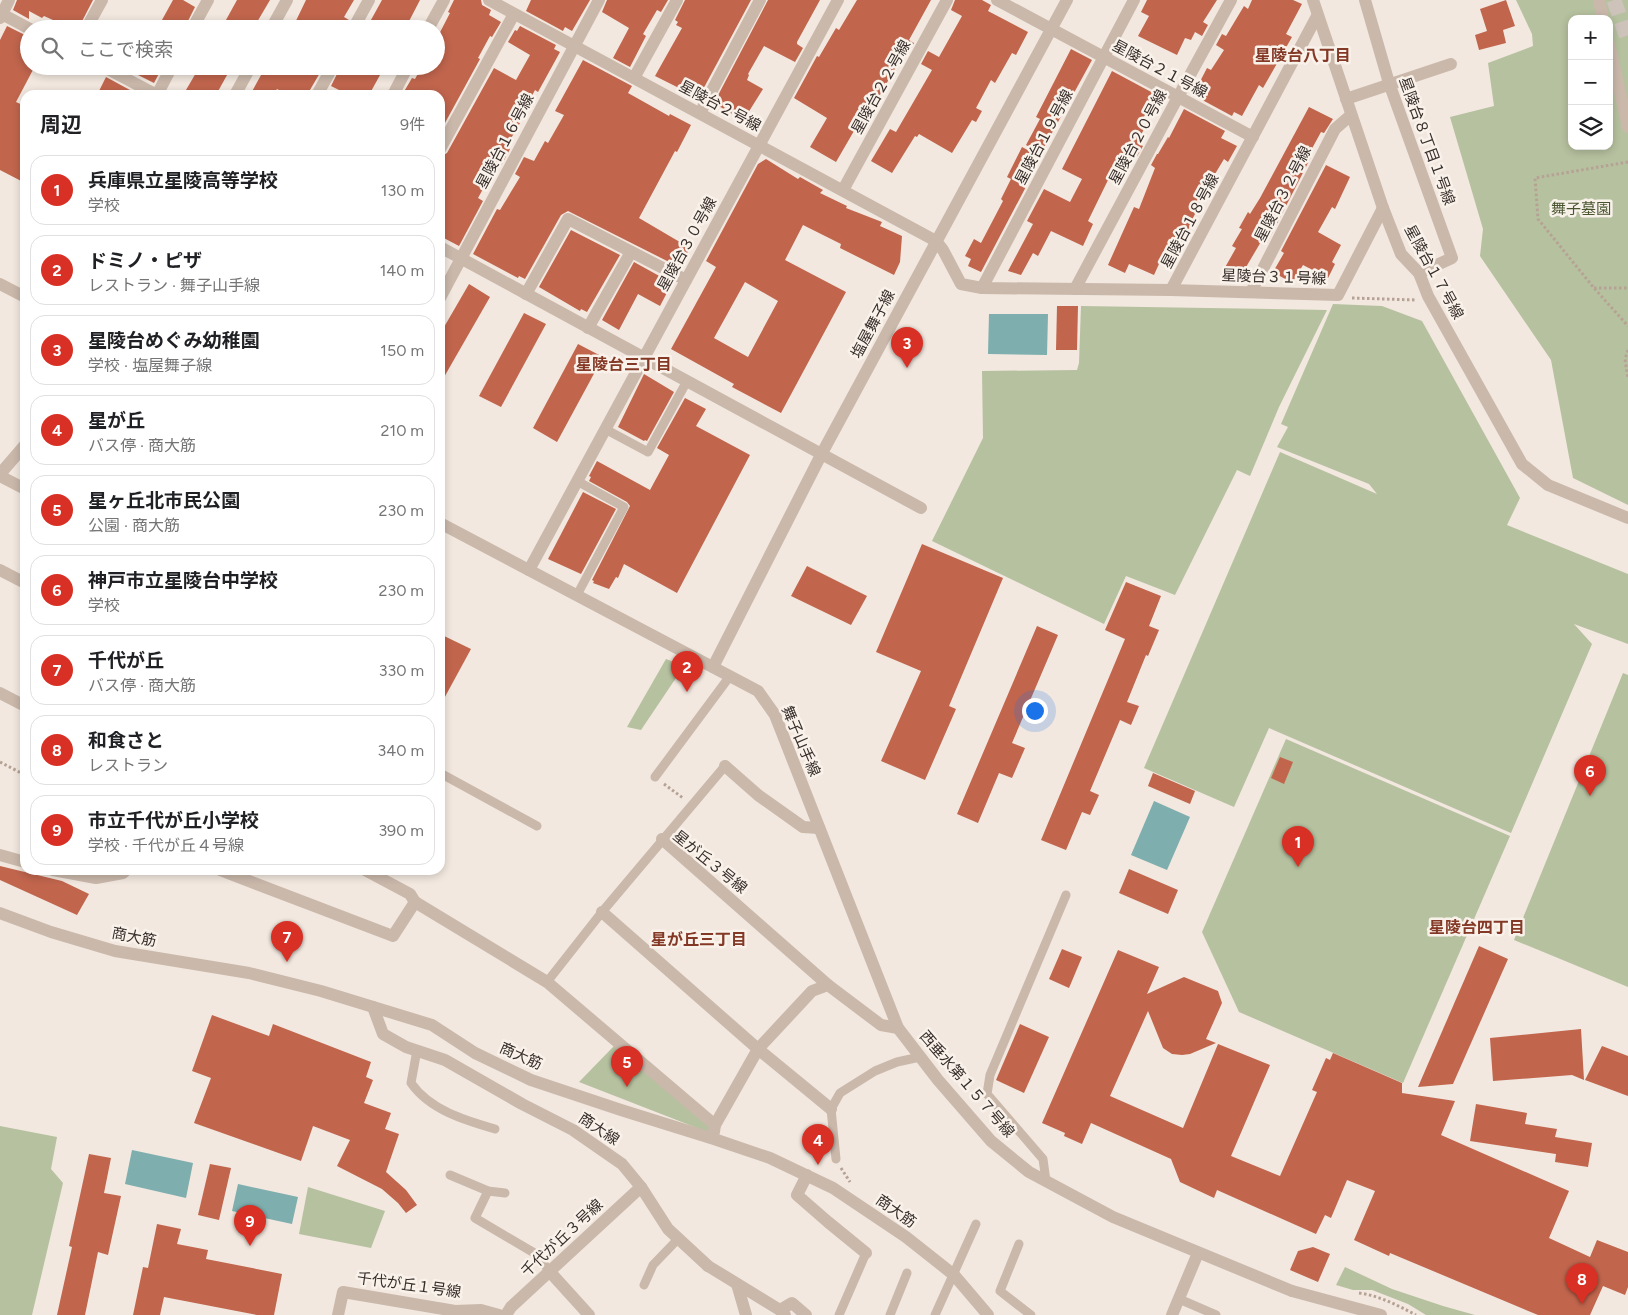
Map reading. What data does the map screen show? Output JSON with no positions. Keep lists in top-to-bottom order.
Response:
{
  "streets": {
    "street": [
      "星陵台２１号線",
      "星陵台２２号線",
      "星陵台２号線",
      "星陵台１９号線",
      "星陵台２０号線",
      "星陵台１６号線",
      "星陵台８丁目１号線",
      "星陵台３２号線",
      "星陵台１８号線",
      "星陵台３０号線",
      "星陵台１７号線",
      "星陵台３１号線",
      "塩屋舞子線",
      "舞子山手線",
      "星が丘３号線",
      "商大筋",
      "西垂水第１５７号線",
      "商大線",
      "千代が丘３号線",
      "千代が丘１号線"
    ]
  },
  "crossings": [
    ["星陵台２１号線", "星陵台１９号線"],
    ["星陵台２１号線", "星陵台２０号線"],
    ["星陵台２１号線", "星陵台１８号線"],
    ["星陵台２１号線", "塩屋舞子線"],
    ["星陵台２２号線", "星陵台２号線"],
    ["星陵台２号線", "星陵台１６号線"],
    ["星陵台２号線", "星陵台１８号線"],
    ["星陵台２号線", "星陵台３０号線"],
    ["星陵台２号線", "塩屋舞子線"],
    ["星陵台１９号線", "星陵台１８号線"],
    ["星陵台２０号線", "星陵台１８号線"],
    ["星陵台８丁目１号線", "星陵台１７号線"],
    ["星陵台３２号線", "星陵台１７号線"],
    ["星陵台３２号線", "星陵台３１号線"],
    ["星陵台１８号線", "星陵台１７号線"],
    ["星陵台１８号線", "星陵台３１号線"],
    ["星陵台１８号線", "塩屋舞子線"],
    ["星陵台３０号線", "舞子山手線"],
    ["星陵台１７号線", "星陵台３１号線"],
    ["塩屋舞子線", "舞子山手線"],
    ["舞子山手線", "西垂水第１５７号線"],
    ["星が丘３号線", "西垂水第１５７号線"],
    ["商大筋", "商大線"],
    ["商大線", "千代が丘３号線"]
  ],
  "districts": [
    "星陵台八丁目",
    "星陵台三丁目",
    "星陵台四丁目",
    "星が丘三丁目"
  ],
  "parks": ["舞子墓園"],
  "page": {
    "map_buttons": ["+", "−"],
    "search": "ここで検索",
    "heading": ["周辺", "9件"],
    "list": [
      {
        "mark": "1",
        "name": "兵庫県立星陵高等学校",
        "note": "学校",
        "value": "130 m"
      },
      {
        "mark": "2",
        "name": "ドミノ・ピザ",
        "note": "レストラン · 舞子山手線",
        "value": "140 m"
      },
      {
        "mark": "3",
        "name": "星陵台めぐみ幼稚園",
        "note": "学校 · 塩屋舞子線",
        "value": "150 m"
      },
      {
        "mark": "4",
        "name": "星が丘",
        "note": "バス停 · 商大筋",
        "value": "210 m"
      },
      {
        "mark": "5",
        "name": "星ヶ丘北市民公園",
        "note": "公園 · 商大筋",
        "value": "230 m"
      },
      {
        "mark": "6",
        "name": "神戸市立星陵台中学校",
        "note": "学校",
        "value": "230 m"
      },
      {
        "mark": "7",
        "name": "千代が丘",
        "note": "バス停 · 商大筋",
        "value": "330 m"
      },
      {
        "mark": "8",
        "name": "和食さと",
        "note": "レストラン",
        "value": "340 m"
      },
      {
        "mark": "9",
        "name": "市立千代が丘小学校",
        "note": "学校 · 千代が丘４号線",
        "value": "390 m"
      }
    ],
    "pins": [
      "3",
      "2",
      "6",
      "1",
      "7",
      "5",
      "4",
      "9",
      "8"
    ]
  }
}
